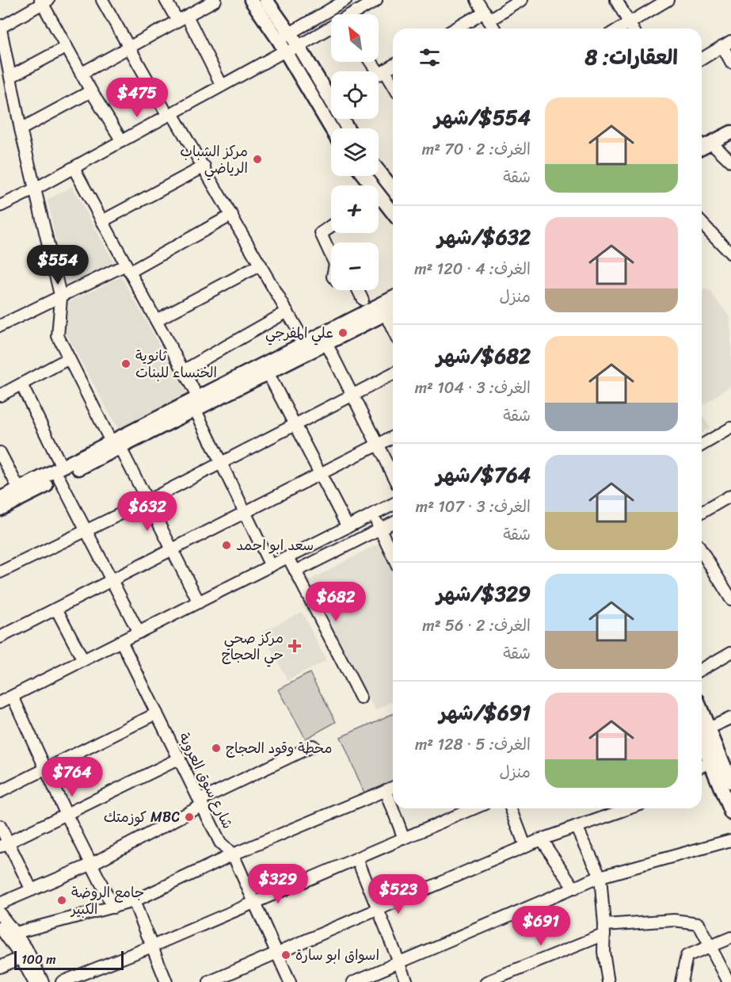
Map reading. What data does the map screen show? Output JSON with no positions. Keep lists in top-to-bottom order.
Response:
{
  "streets": {
    "street": ["شارع سوق العروبة"]
  },
  "places": {
    "other": [
      "مركز الشباب الرياضي",
      "علي المفرجي",
      "ثانوية الخنساء للبنات",
      "سعد ابو احمد",
      "محطة وقود الحجاج",
      "كوزمتك MBC",
      "جامع الروضة الكبير",
      "اسواق ابو سارة"
    ],
    "health": ["مركز صحي حي الحجاج"]
  },
  "scale_bar": "100 m",
  "north": "top left",
  "page": {
    "map_buttons": ["+", "−"],
    "heading": "العقارات: 8",
    "price": [
      "$475",
      "$554",
      "$632",
      "$682",
      "$764",
      "$329",
      "$523",
      "$691"
    ],
    "list": [
      {
        "name": "$554/شهر",
        "note": "الغرف: 2 · 70 m² · شقة"
      },
      {
        "name": "$632/شهر",
        "note": "الغرف: 4 · 120 m² · منزل"
      },
      {
        "name": "$682/شهر",
        "note": "الغرف: 3 · 104 m² · شقة"
      },
      {
        "name": "$764/شهر",
        "note": "الغرف: 3 · 107 m² · شقة"
      },
      {
        "name": "$329/شهر",
        "note": "الغرف: 2 · 56 m² · شقة"
      },
      {
        "name": "$691/شهر",
        "note": "الغرف: 5 · 128 m² · منزل"
      }
    ],
    "scale": "100 m"
  }
}
